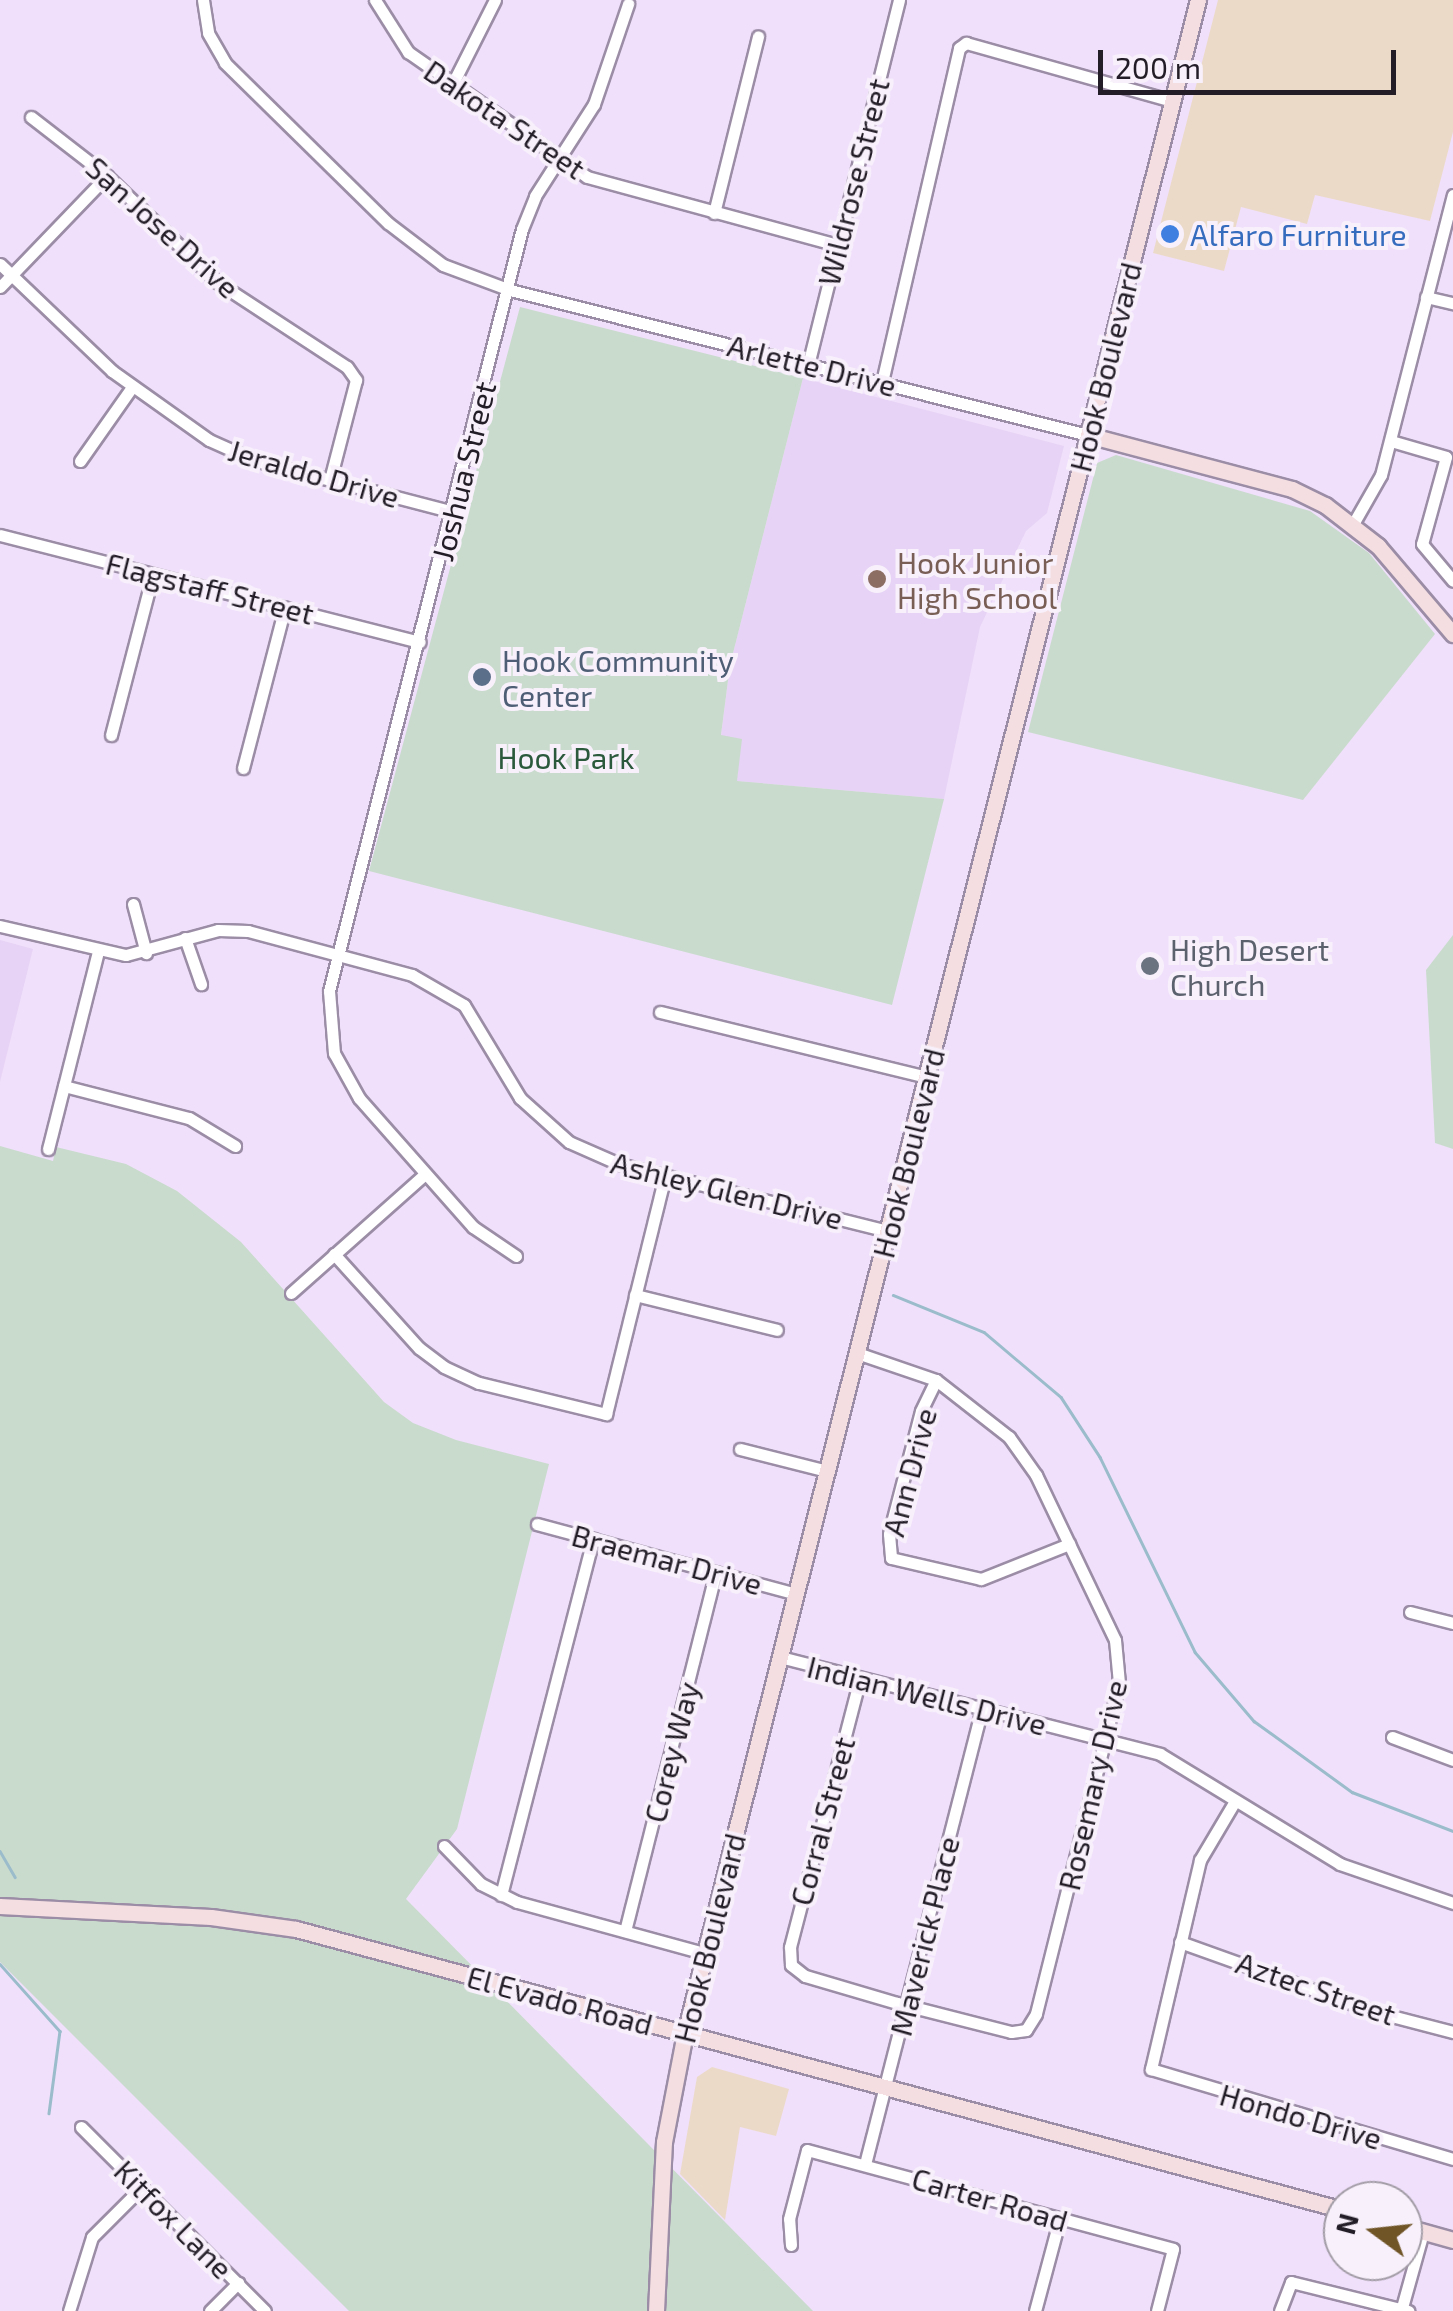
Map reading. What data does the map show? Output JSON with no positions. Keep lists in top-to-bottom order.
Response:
{
  "streets": {
    "main road": ["Arlette Drive", "Hook Boulevard", "El Evado Road"],
    "street": [
      "Dakota Street",
      "Wildrose Street",
      "San Jose Drive",
      "Joshua Street",
      "Jeraldo Drive",
      "Flagstaff Street",
      "Ashley Glen Drive",
      "Ann Drive",
      "Braemar Drive",
      "Indian Wells Drive",
      "Corey Way",
      "Rosemary Drive",
      "Corral Street",
      "Maverick Place",
      "Aztec Street",
      "Hondo Drive",
      "Carter Road",
      "Kitfox Lane"
    ]
  },
  "crossings": [
    ["Dakota Street", "Wildrose Street"],
    ["Dakota Street", "Joshua Street"],
    ["Wildrose Street", "Arlette Drive"],
    ["San Jose Drive", "Jeraldo Drive"],
    ["Arlette Drive", "Hook Boulevard"],
    ["Arlette Drive", "Joshua Street"],
    ["Hook Boulevard", "Ashley Glen Drive"],
    ["Hook Boulevard", "Braemar Drive"],
    ["Hook Boulevard", "Indian Wells Drive"],
    ["Hook Boulevard", "Rosemary Drive"],
    ["Hook Boulevard", "El Evado Road"],
    ["Joshua Street", "Jeraldo Drive"],
    ["Joshua Street", "Flagstaff Street"],
    ["Joshua Street", "Ashley Glen Drive"],
    ["Ann Drive", "Rosemary Drive"],
    ["Braemar Drive", "Corey Way"],
    ["Indian Wells Drive", "Rosemary Drive"],
    ["Indian Wells Drive", "Corral Street"],
    ["Indian Wells Drive", "Maverick Place"],
    ["Rosemary Drive", "Corral Street"],
    ["Rosemary Drive", "Maverick Place"],
    ["Corral Street", "Maverick Place"],
    ["Maverick Place", "El Evado Road"],
    ["Maverick Place", "Carter Road"],
    ["Aztec Street", "Hondo Drive"]
  ],
  "parks": ["Hook Park"],
  "places": [
    "Alfaro Furniture",
    "Hook Junior High School",
    "Hook Community Center",
    "High Desert Church"
  ],
  "scale_bar": "200 m",
  "north": "left"
}
